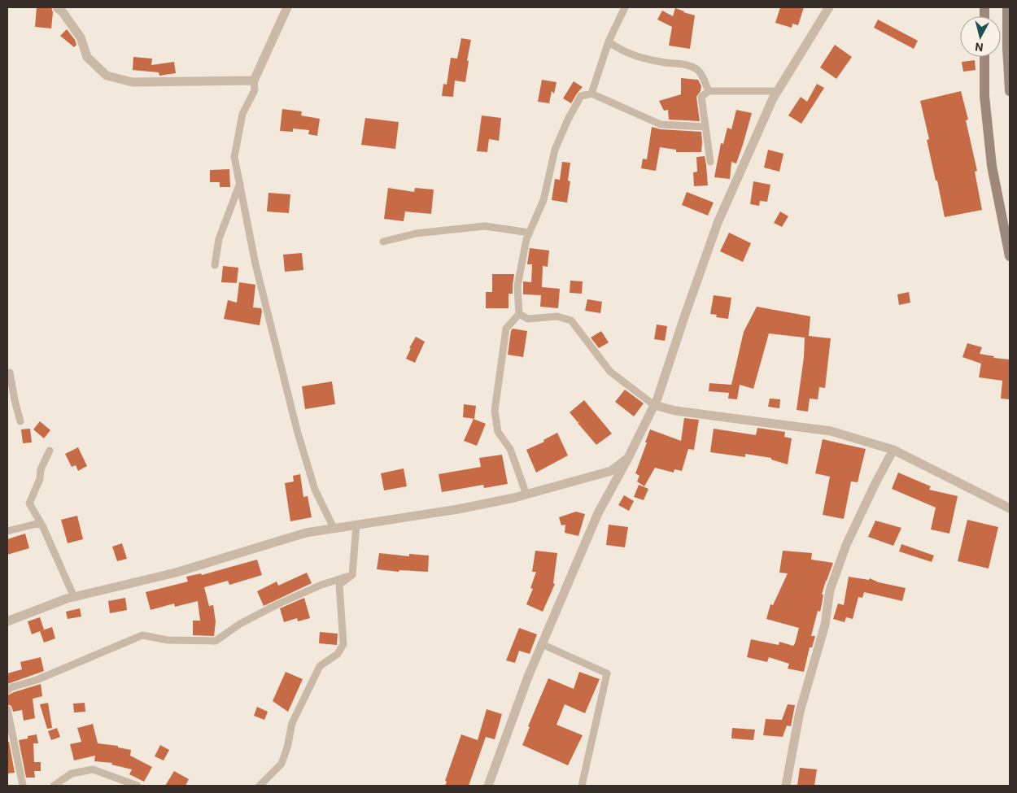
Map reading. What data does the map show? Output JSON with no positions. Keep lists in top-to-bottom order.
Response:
{
  "north": "bottom"
}
